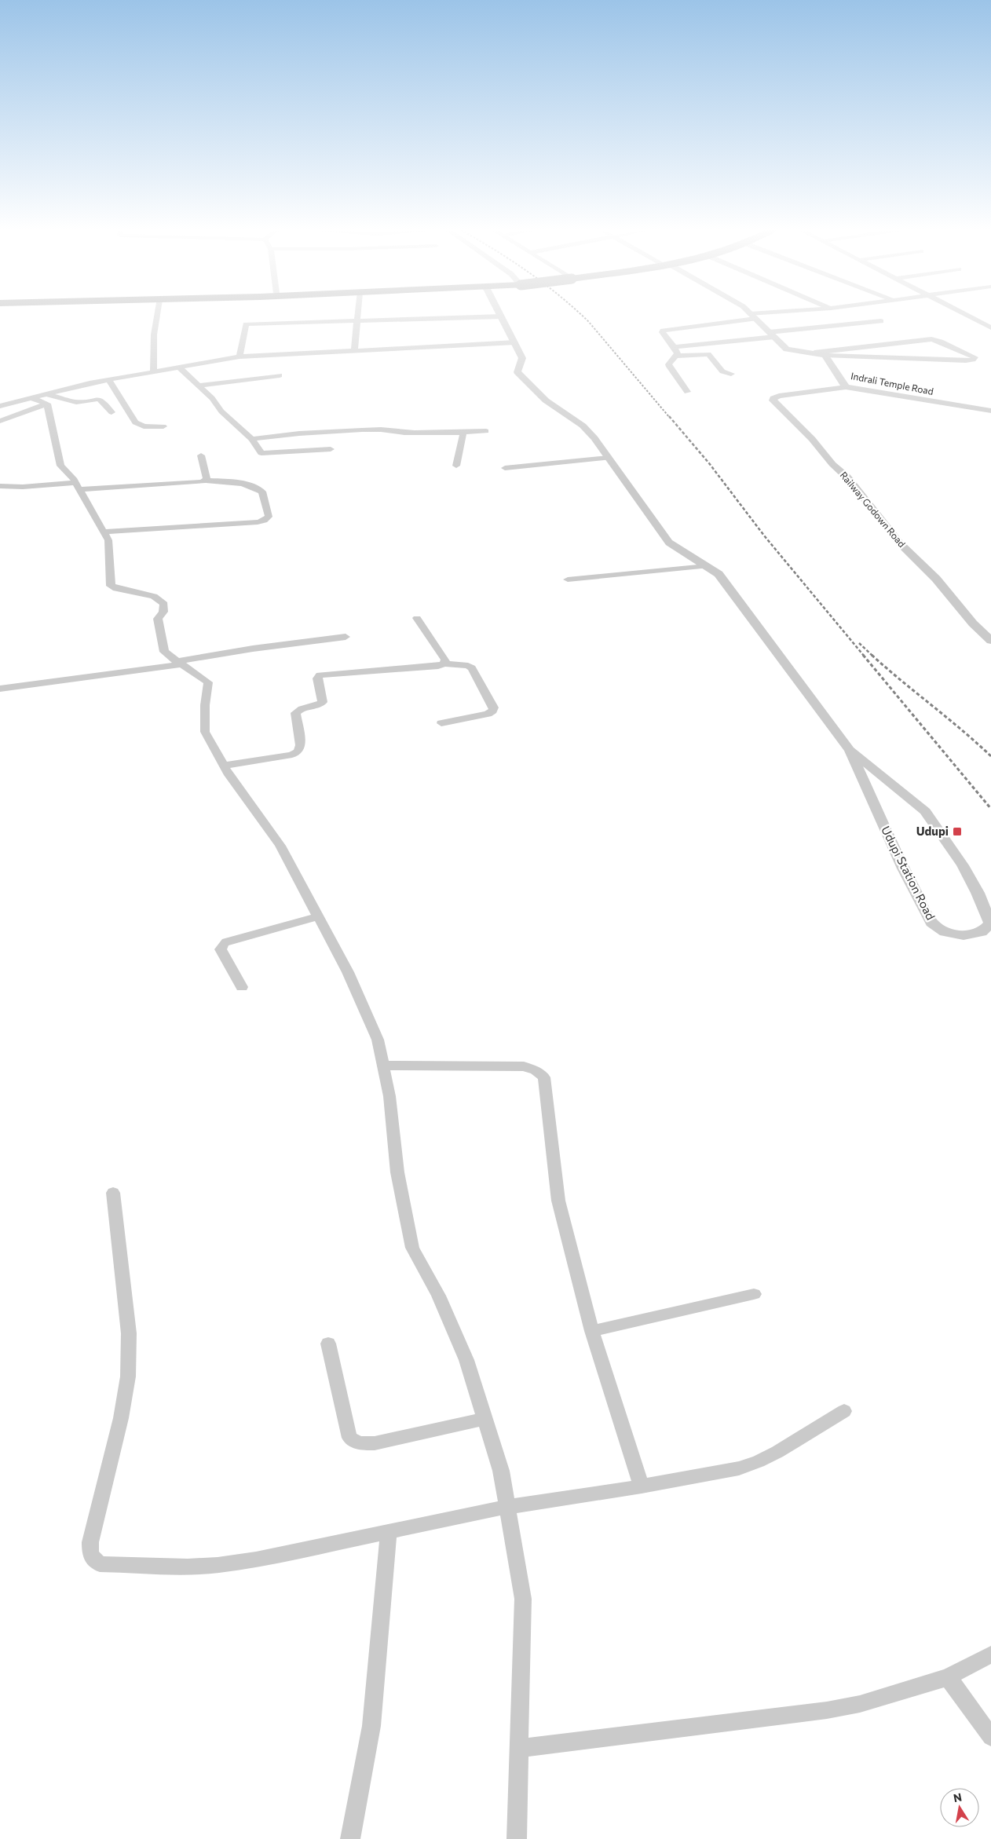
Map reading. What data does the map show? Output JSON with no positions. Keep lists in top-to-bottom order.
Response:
{
  "streets": {
    "street": ["Indrali Temple Road", "Railway Godown Road", "Udupi Station Road"]
  },
  "crossings": [
    ["Indrali Temple Road", "Railway Godown Road"]
  ],
  "places": {
    "transit": ["Udupi"]
  },
  "north": "top"
}
